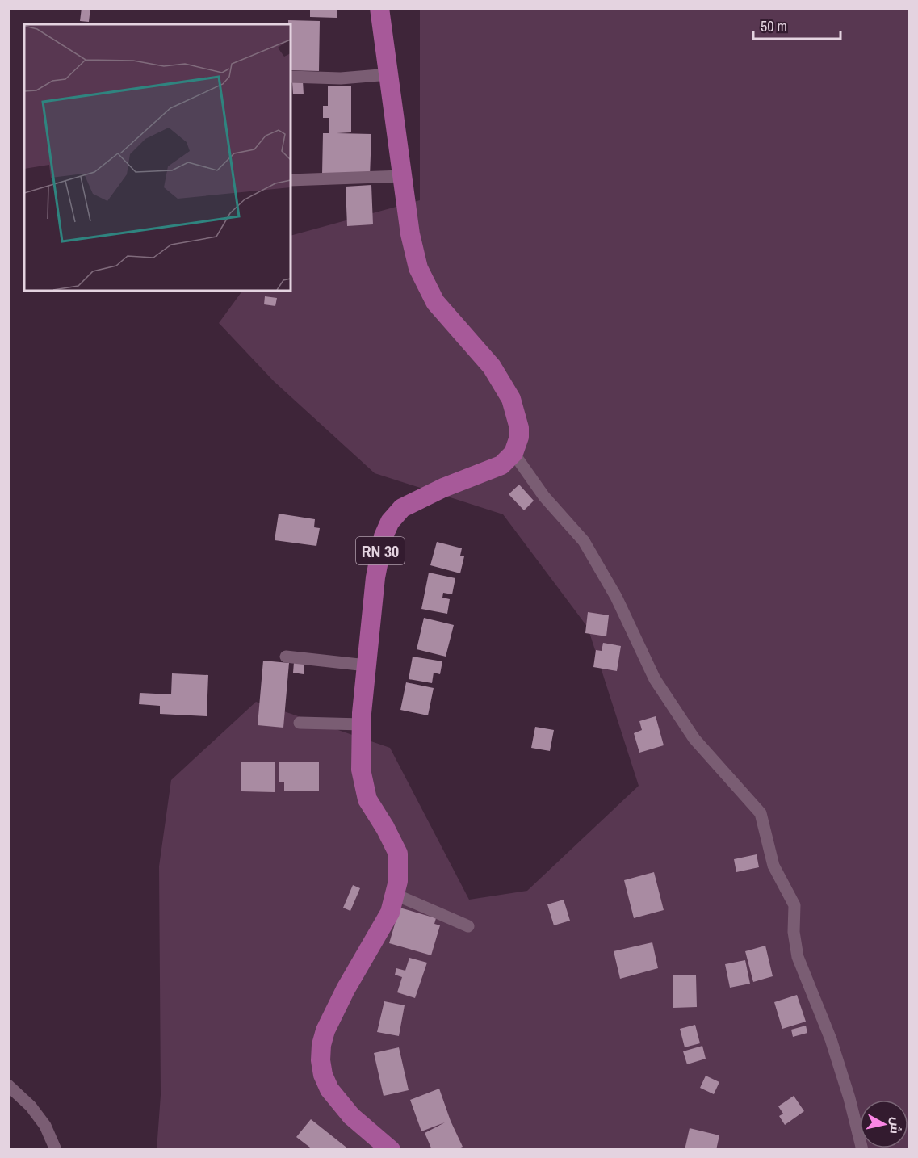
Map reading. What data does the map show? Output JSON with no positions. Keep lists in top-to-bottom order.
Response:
{
  "streets": {
    "main road": ["RN 30"]
  },
  "scale_bar": "50 m",
  "north": "right"
}
